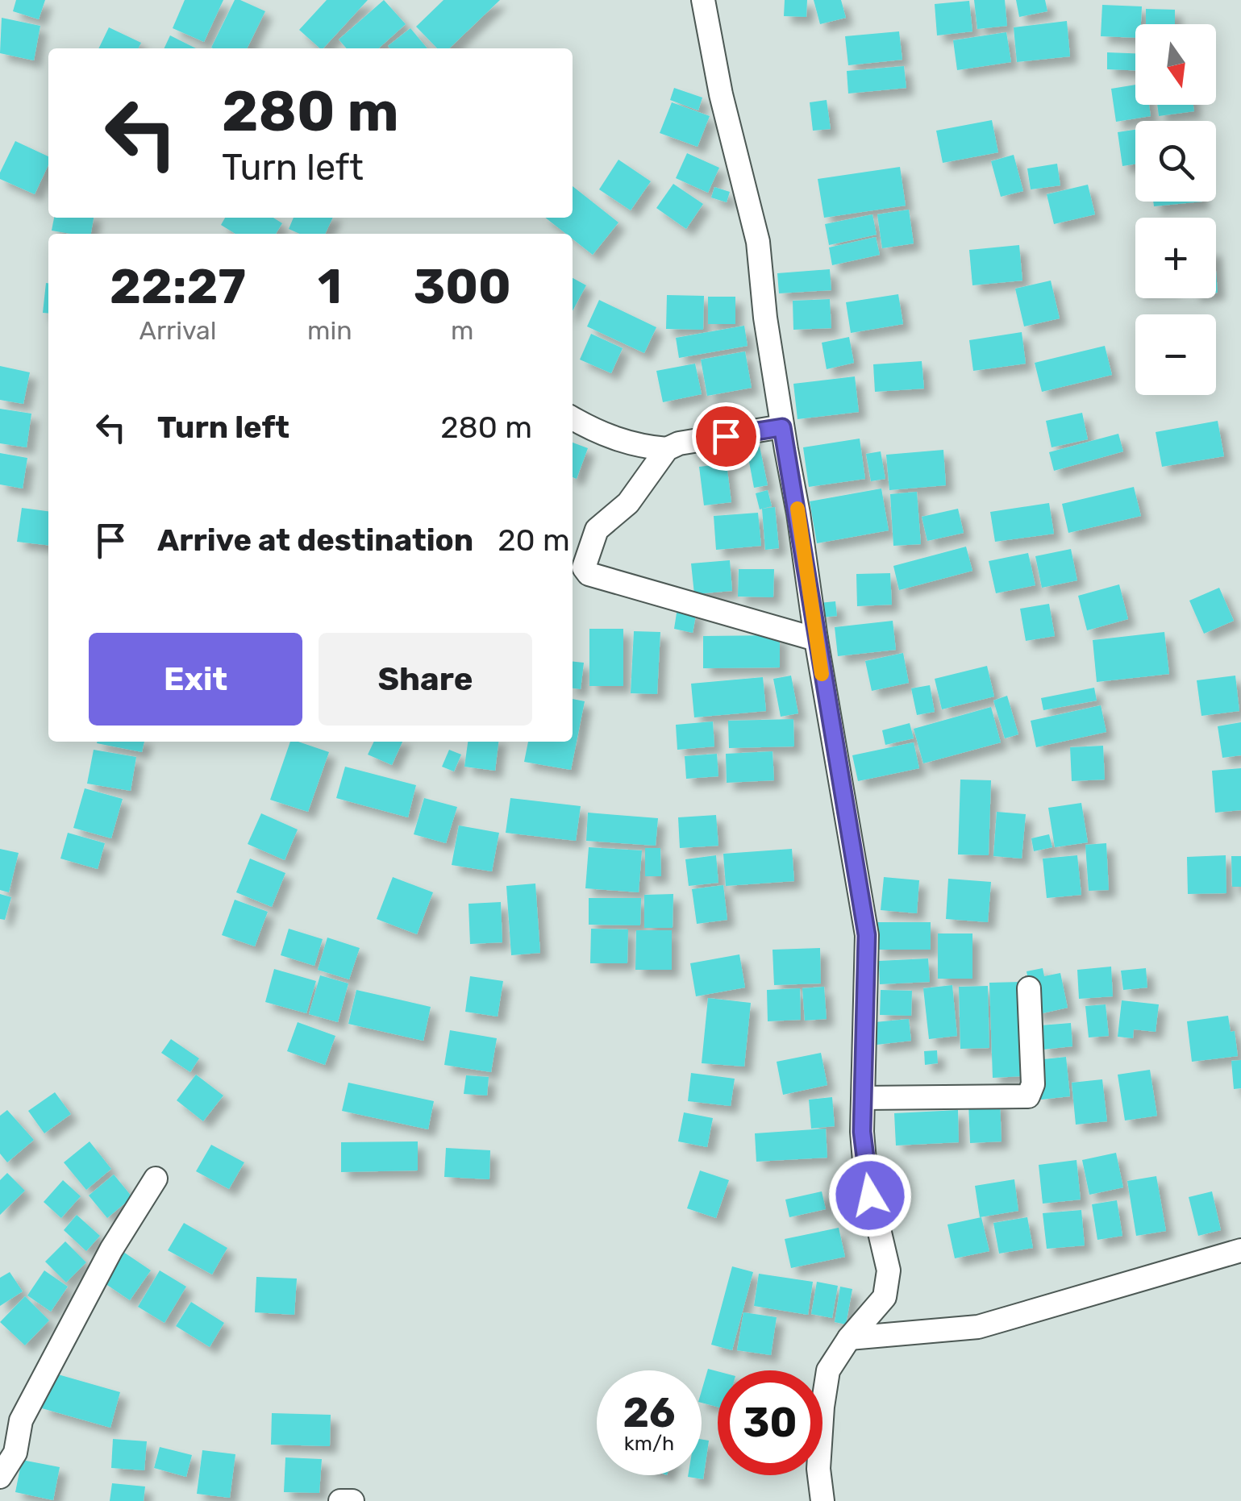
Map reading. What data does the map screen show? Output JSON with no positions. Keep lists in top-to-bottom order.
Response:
{
  "north": "bottom",
  "page": {
    "map_buttons": ["+", "−"],
    "turn": ["280 m", "Turn left"],
    "eta": [
      "22:27",
      "Arrival",
      "1",
      "min",
      "300",
      "m"
    ],
    "list": [
      {
        "name": "Turn left",
        "value": "280 m"
      },
      {
        "name": "Arrive at destination",
        "value": "20 m"
      }
    ],
    "buttons": ["Exit", "Share"],
    "speed": "26 km/h",
    "limit": "30"
  }
}
